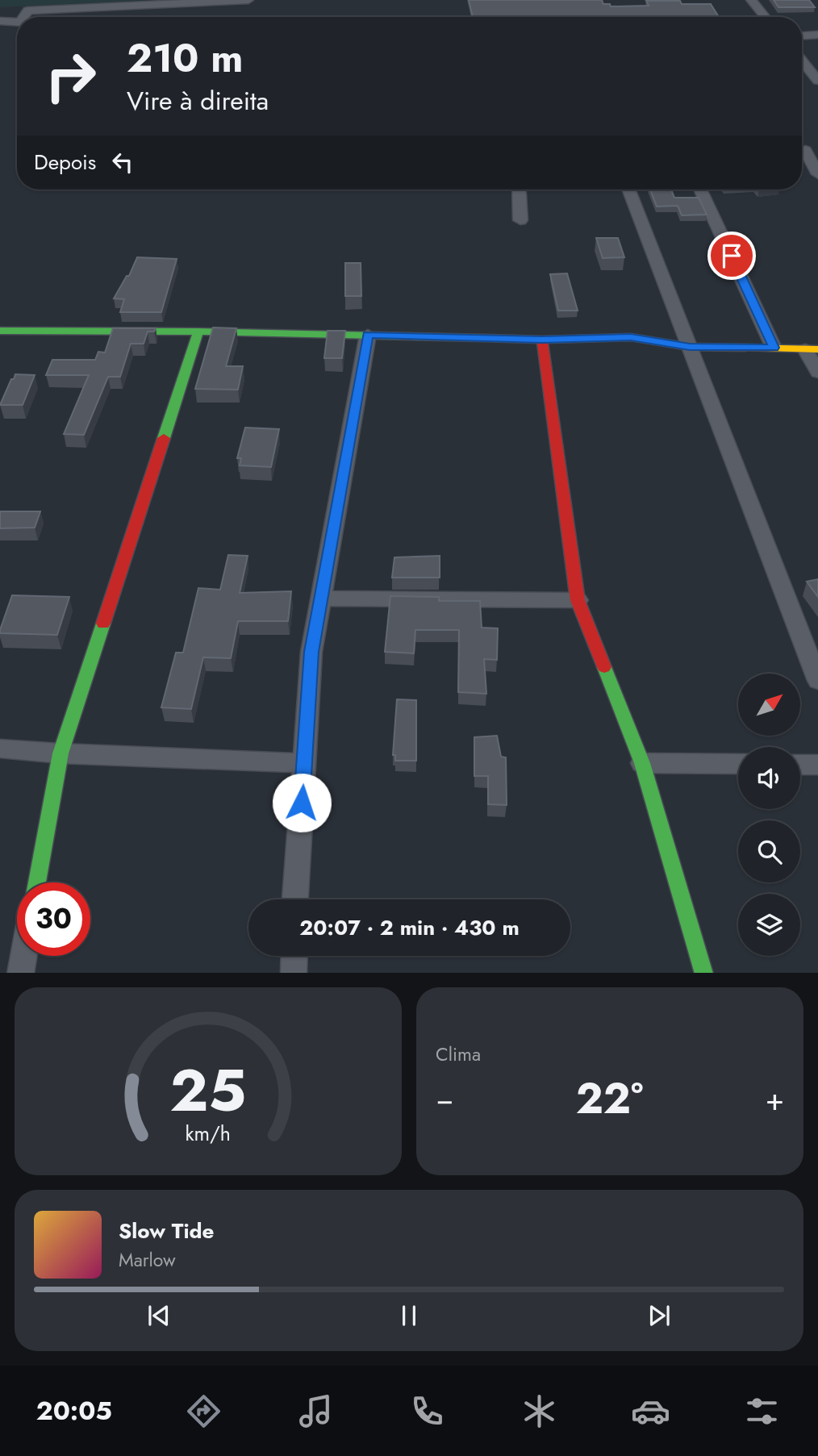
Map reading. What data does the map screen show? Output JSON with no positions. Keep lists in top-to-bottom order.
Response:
{
  "north": "top right",
  "page": {
    "turn": ["210 m", "Vire à direita"],
    "then": "Depois",
    "limit": "30",
    "trip": "20:07 · 2 min · 430 m",
    "tile": "Clima",
    "heat": ["−", "22°", "+"],
    "song": ["Slow Tide", "Marlow"],
    "tabs": "20:05",
    "gauge": ["25", "km/h"]
  }
}
